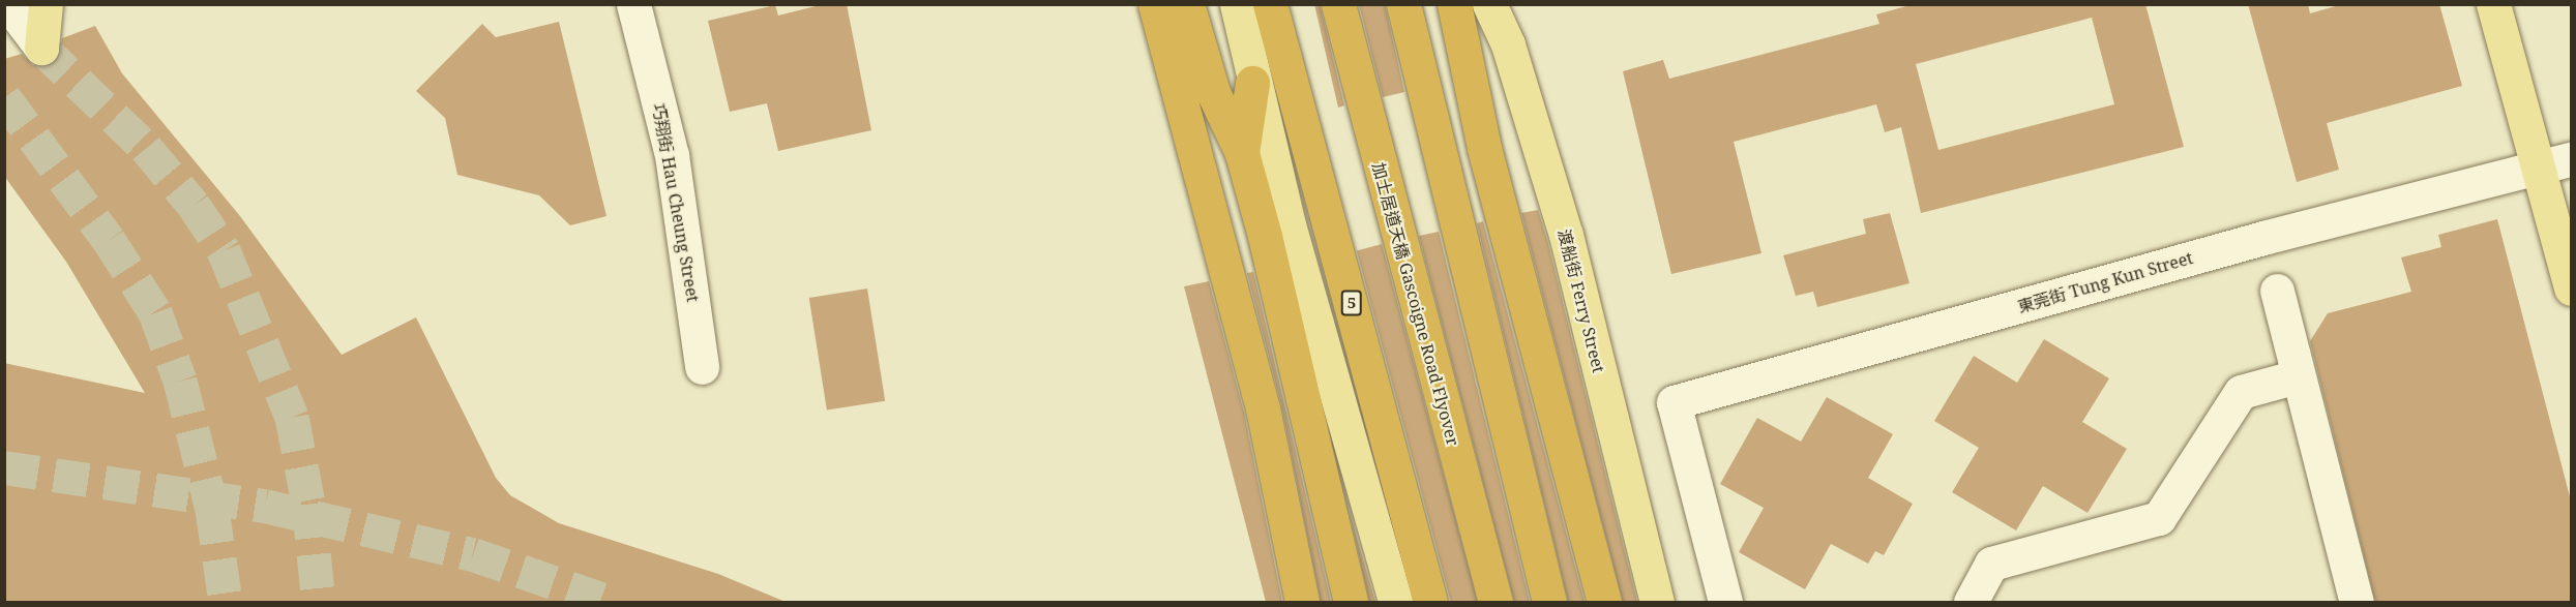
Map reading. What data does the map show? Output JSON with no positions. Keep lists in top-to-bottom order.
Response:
{
  "streets": {
    "highway": ["5", "加士居道天橋 Gascoigne Road Flyover"],
    "main road": ["渡船街 Ferry Street"],
    "street": ["巧翔街 Hau Cheung Street", "東莞街 Tung Kun Street"]
  }
}
